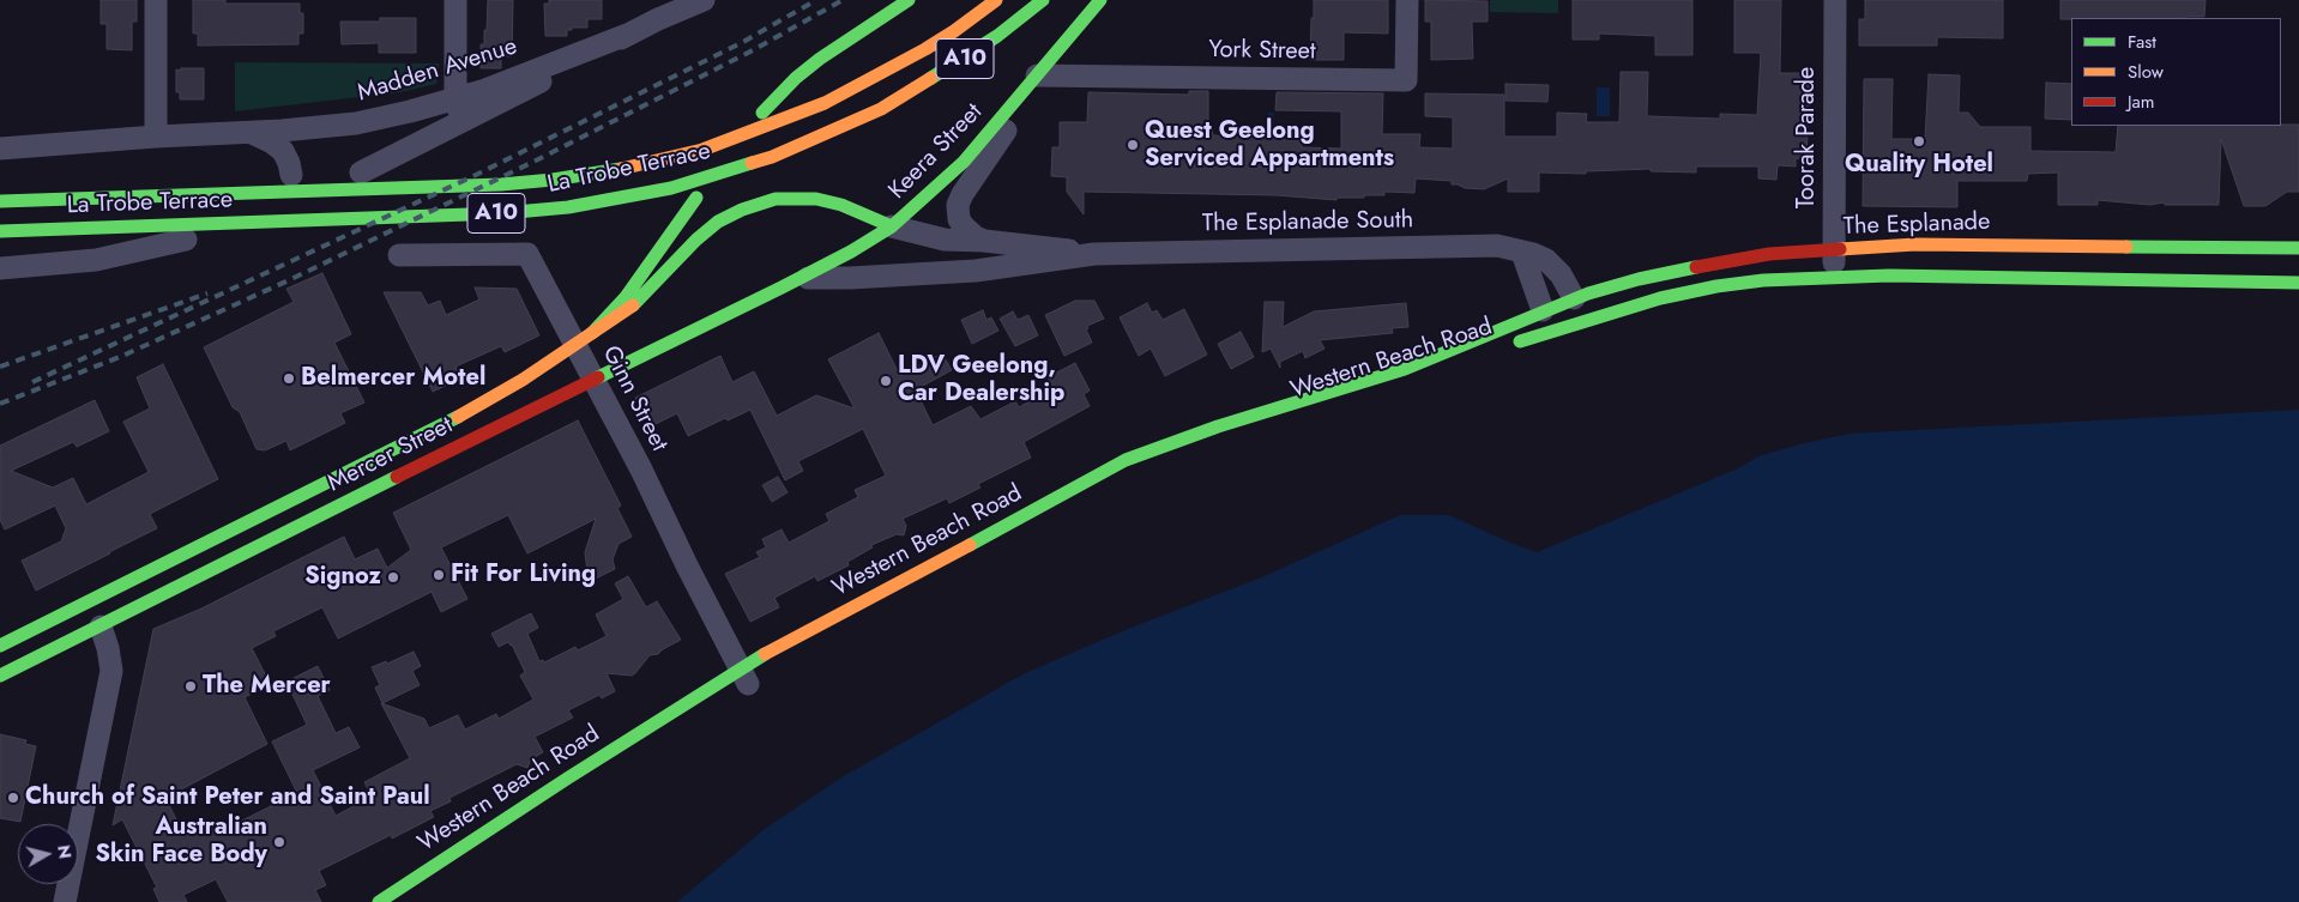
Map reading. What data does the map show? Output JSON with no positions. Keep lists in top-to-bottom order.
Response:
{
  "streets": {
    "main road": [
      "A10",
      "Keera Street",
      "La Trobe Terrace",
      "The Esplanade South",
      "The Esplanade",
      "Western Beach Road",
      "Mercer Street"
    ],
    "street": [
      "York Street",
      "Madden Avenue",
      "Toorak Parade",
      "Ginn Street"
    ]
  },
  "crossings": [
    ["York Street", "Keera Street"],
    ["Toorak Parade", "The Esplanade"],
    ["Keera Street", "The Esplanade South"],
    ["Keera Street", "Mercer Street"],
    ["The Esplanade South", "The Esplanade"],
    ["The Esplanade South", "Ginn Street"],
    ["The Esplanade South", "Mercer Street"],
    ["The Esplanade", "Western Beach Road"],
    ["Western Beach Road", "Ginn Street"],
    ["Ginn Street", "Mercer Street"]
  ],
  "places": [
    "Quality Hotel",
    "Quest Geelong Serviced Appartments",
    "Belmercer Motel",
    "LDV Geelong, Car Dealership",
    "Fit For Living",
    "Signoz",
    "The Mercer",
    "Church of Saint Peter and Saint Paul",
    "Australian Skin Face Body"
  ],
  "legend": ["Fast", "Slow", "Jam"],
  "north": "right"
}
